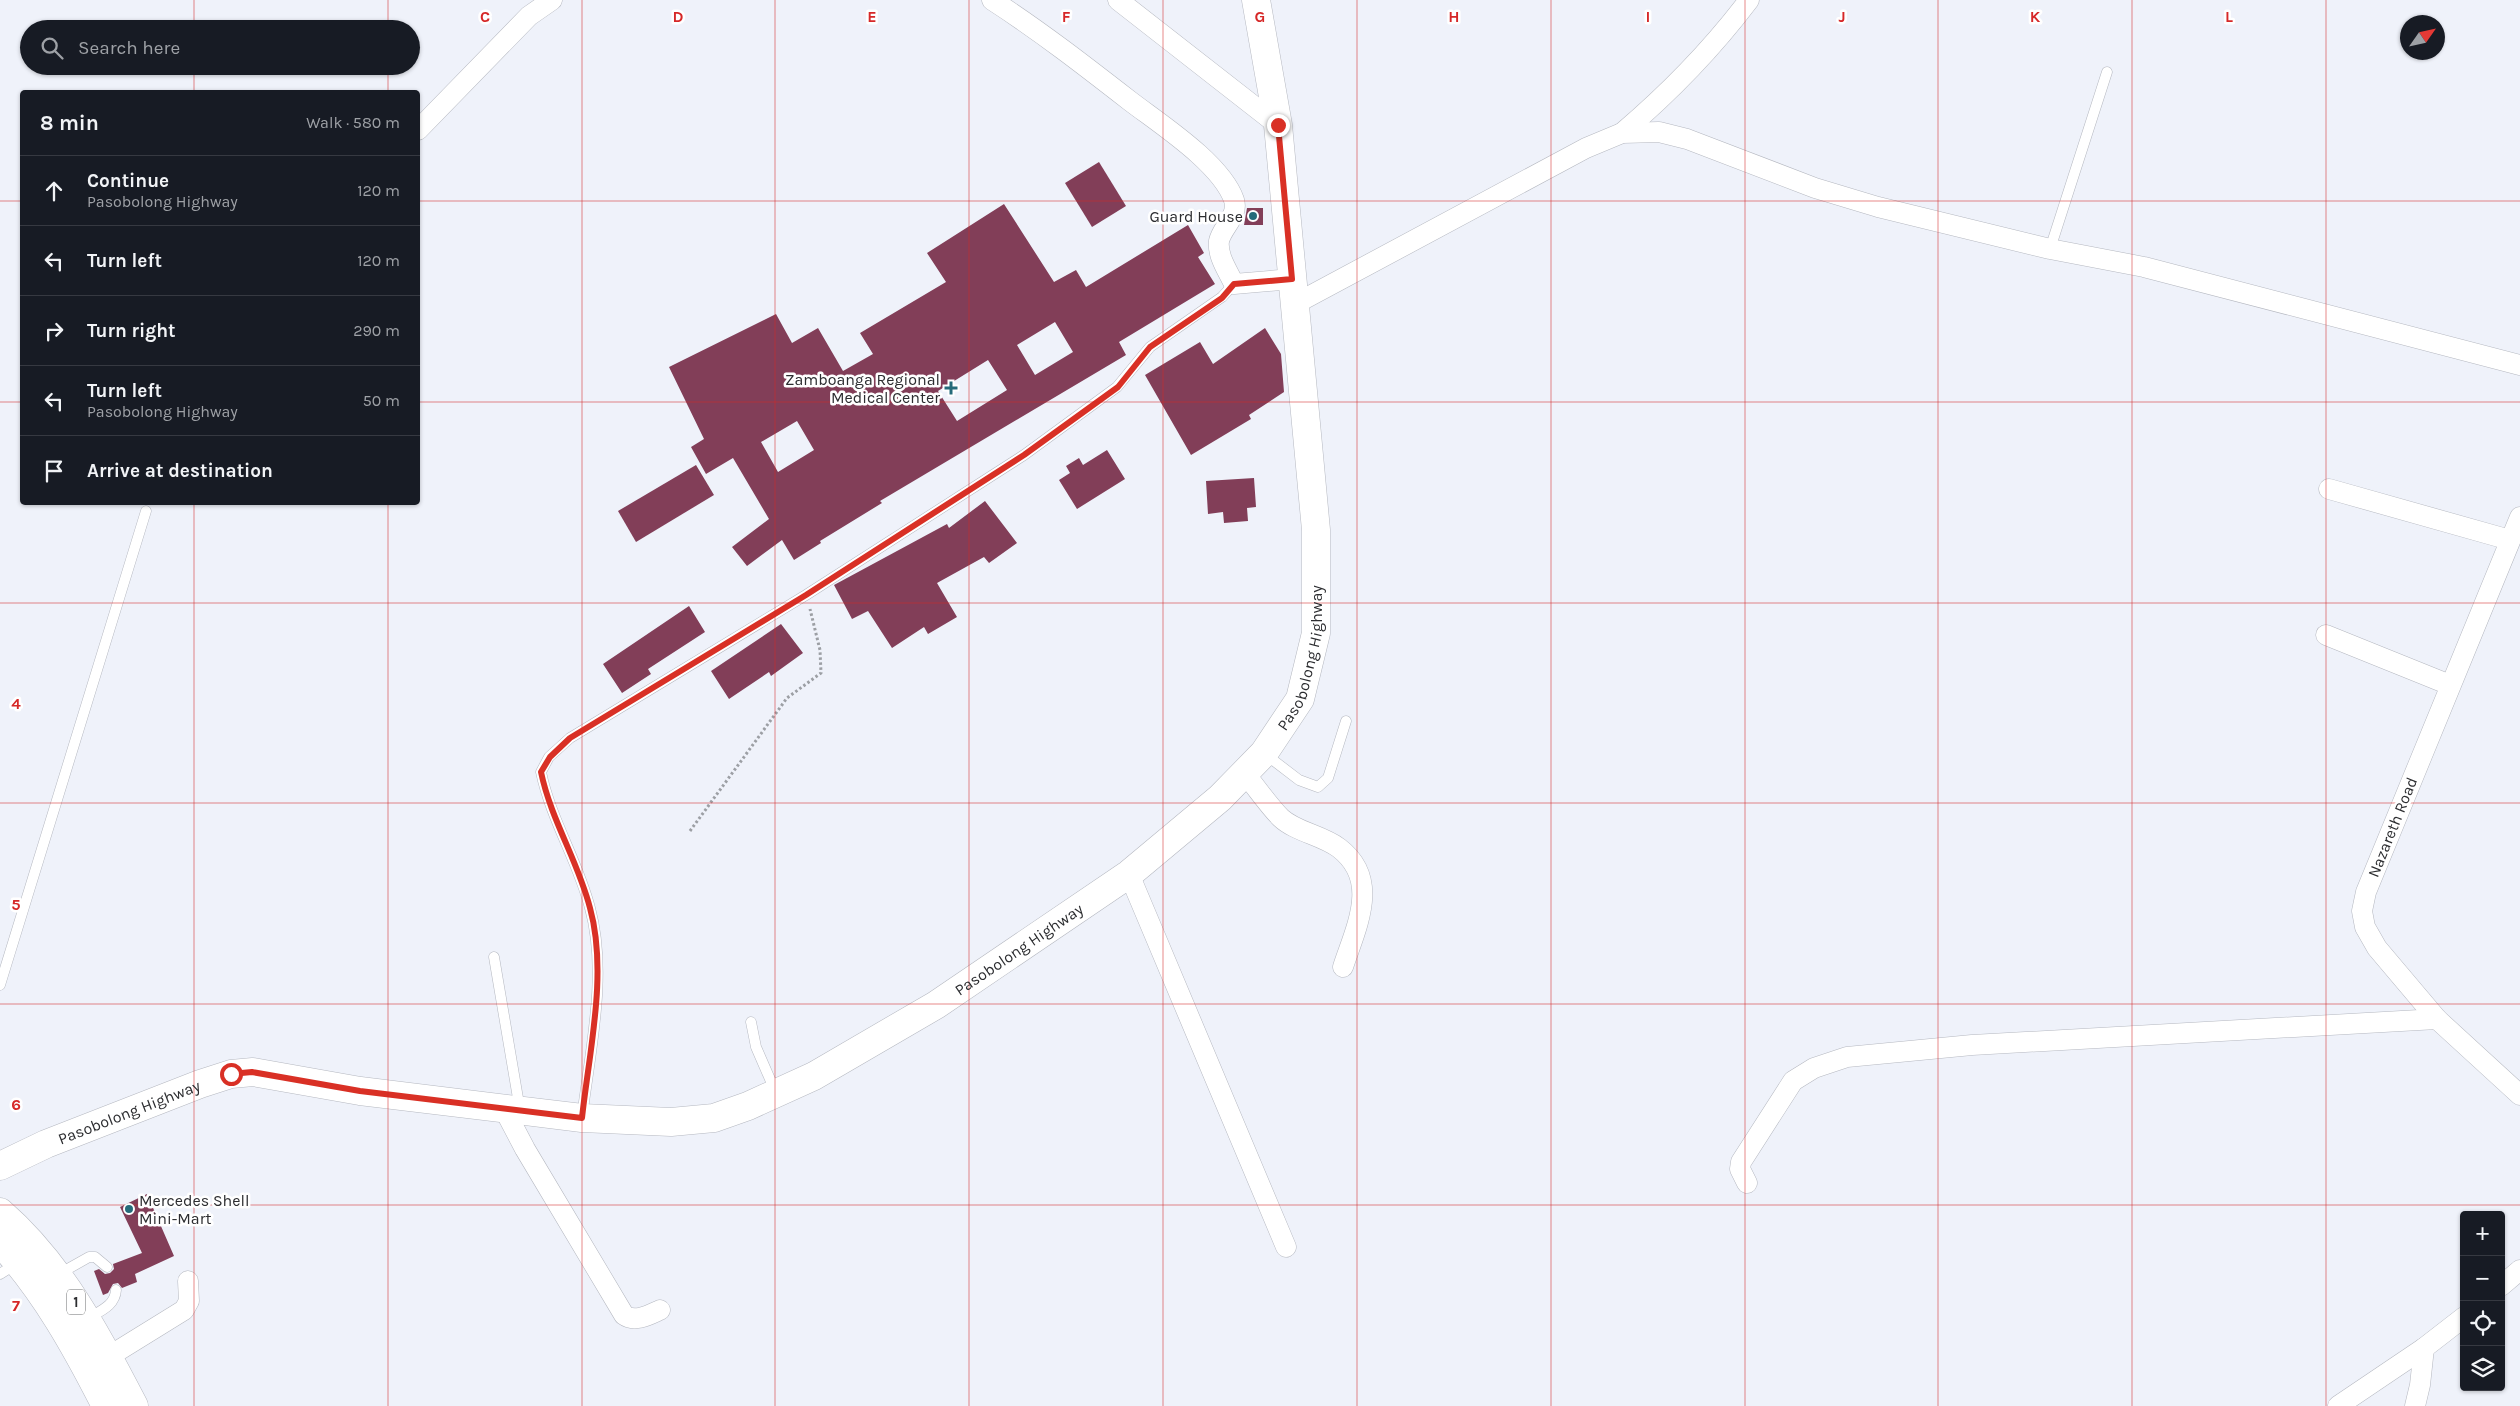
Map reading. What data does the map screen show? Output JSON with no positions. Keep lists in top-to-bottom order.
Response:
{
  "streets": {
    "main road": ["Pasobolong Highway", "1"],
    "street": ["Nazareth Road"]
  },
  "places": {
    "other": ["Guard House", "Mercedes Shell Mini-Mart"],
    "health": ["Zamboanga Regional Medical Center"]
  },
  "north": "top right",
  "page": {
    "search": "Search here",
    "heading": ["8 min", "Walk · 580 m"],
    "list": [
      ["Continue", "Pasobolong Highway", "120 m"],
      ["Turn left", "120 m"],
      ["Turn right", "290 m"],
      ["Turn left", "Pasobolong Highway", "50 m"],
      "Arrive at destination"
    ],
    "map_buttons": ["+", "−"]
  },
  "grid": {
    "columns": [
      "C",
      "D",
      "E",
      "F",
      "G",
      "H",
      "I",
      "J",
      "K",
      "L"
    ],
    "rows": [
      "4",
      "5",
      "6",
      "7"
    ]
  }
}
